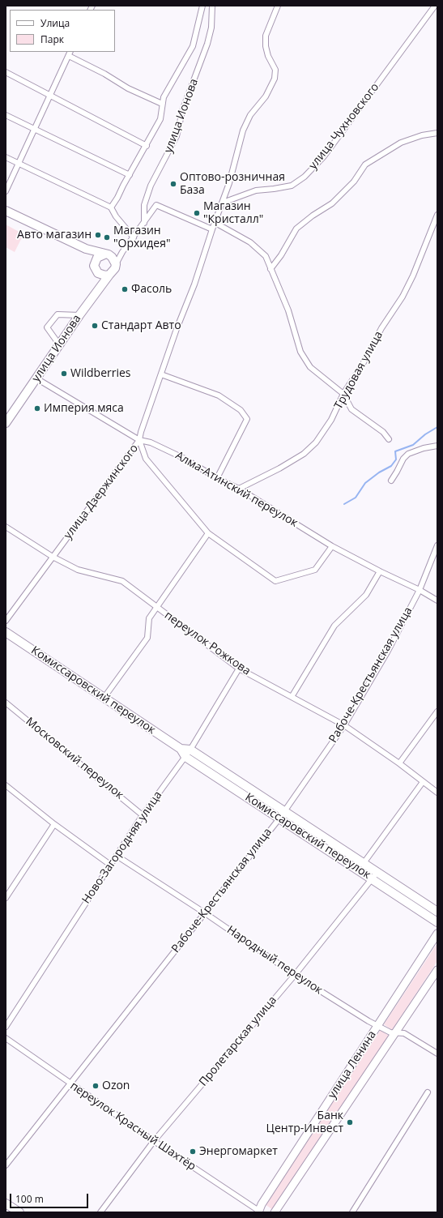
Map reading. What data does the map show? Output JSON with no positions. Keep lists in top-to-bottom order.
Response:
{
  "streets": {
    "main road": ["улица Ионова", "Комиссаровский переулок", "улица Ленина"],
    "street": [
      "улица Чухновского",
      "Трудовая улица",
      "Алма-Атинский переулок",
      "улица Дзержинского",
      "переулок Рожкова",
      "Рабоче-Крестьянская улица",
      "Московский переулок",
      "Ново-Загородняя улица",
      "Народный переулок",
      "Пролетарская улица",
      "переулок Красный Шахтёр"
    ]
  },
  "crossings": [
    ["улица Ионова", "Алма-Атинский переулок"],
    ["улица Чухновского", "улица Дзержинского"],
    ["Трудовая улица", "Алма-Атинский переулок"],
    ["Алма-Атинский переулок", "улица Дзержинского"],
    ["Алма-Атинский переулок", "Рабоче-Крестьянская улица"],
    ["улица Дзержинского", "переулок Рожкова"],
    ["переулок Рожкова", "Рабоче-Крестьянская улица"],
    ["переулок Рожкова", "Ново-Загородняя улица"],
    ["Рабоче-Крестьянская улица", "Комиссаровский переулок"],
    ["Рабоче-Крестьянская улица", "Народный переулок"],
    ["Рабоче-Крестьянская улица", "переулок Красный Шахтёр"],
    ["Комиссаровский переулок", "Ново-Загородняя улица"],
    ["Комиссаровский переулок", "Пролетарская улица"],
    ["Московский переулок", "Ново-Загородняя улица"],
    ["Ново-Загородняя улица", "Народный переулок"],
    ["Народный переулок", "Пролетарская улица"],
    ["Народный переулок", "улица Ленина"],
    ["Пролетарская улица", "переулок Красный Шахтёр"],
    ["улица Ленина", "переулок Красный Шахтёр"]
  ],
  "places": [
    "Оптово-розничная База",
    "Магазин \"Кристалл\"",
    "Авто магазин",
    "Магазин \"Орхидея\"",
    "Фасоль",
    "Стандарт Авто",
    "Wildberries",
    "Империя мяса",
    "Ozon",
    "Банк Центр-Инвест",
    "Энергомаркет"
  ],
  "legend": ["Улица", "Парк"],
  "scale_bar": "100 m"
}
